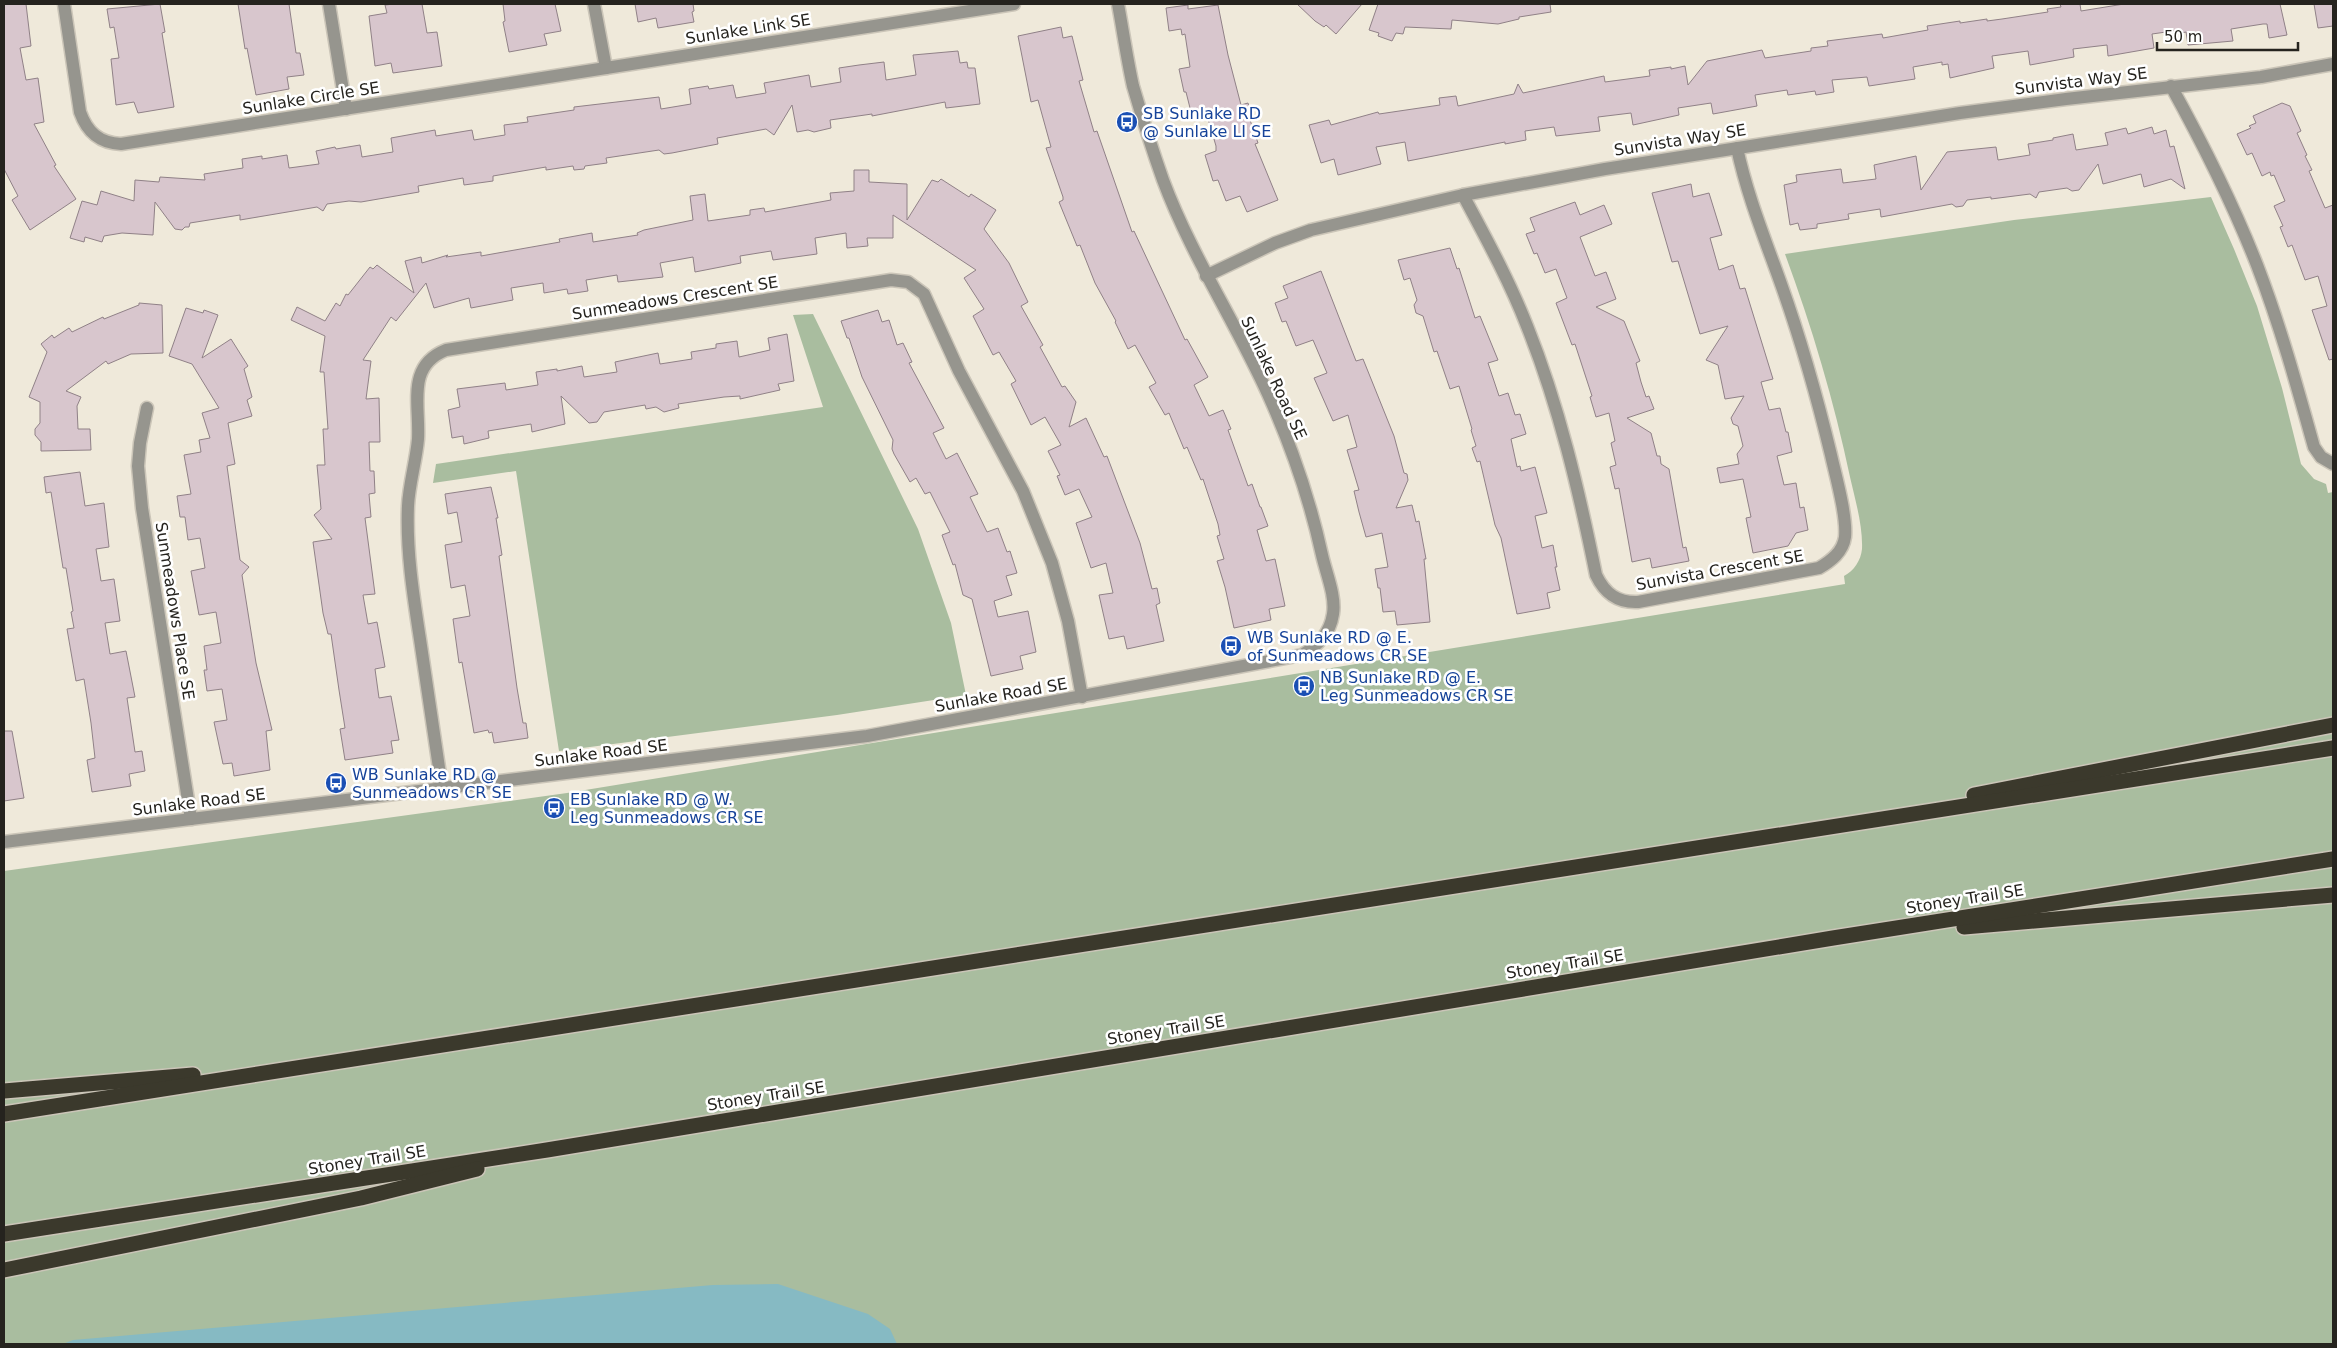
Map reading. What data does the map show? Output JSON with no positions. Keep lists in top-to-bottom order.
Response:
{
  "streets": {
    "highway": ["Stoney Trail SE"],
    "street": [
      "Sunlake Link SE",
      "Sunvista Way SE",
      "Sunlake Circle SE",
      "Sunmeadows Crescent SE",
      "Sunlake Road SE",
      "Sunvista Crescent SE",
      "Sunmeadows Place SE"
    ]
  },
  "crossings": [
    ["Sunlake Link SE", "Sunlake Circle SE"],
    ["Sunvista Way SE", "Sunlake Road SE"],
    ["Sunvista Way SE", "Sunvista Crescent SE"],
    ["Sunmeadows Crescent SE", "Sunlake Road SE"],
    ["Sunlake Road SE", "Sunmeadows Place SE"]
  ],
  "places": {
    "bus stop": [
      "SB Sunlake RD @ Sunlake LI SE",
      "WB Sunlake RD @ E. of Sunmeadows CR SE",
      "NB Sunlake RD @ E. Leg Sunmeadows CR SE",
      "WB Sunlake RD @ Sunmeadows CR SE",
      "EB Sunlake RD @ W. Leg Sunmeadows CR SE"
    ]
  },
  "scale_bar": "50 m"
}
